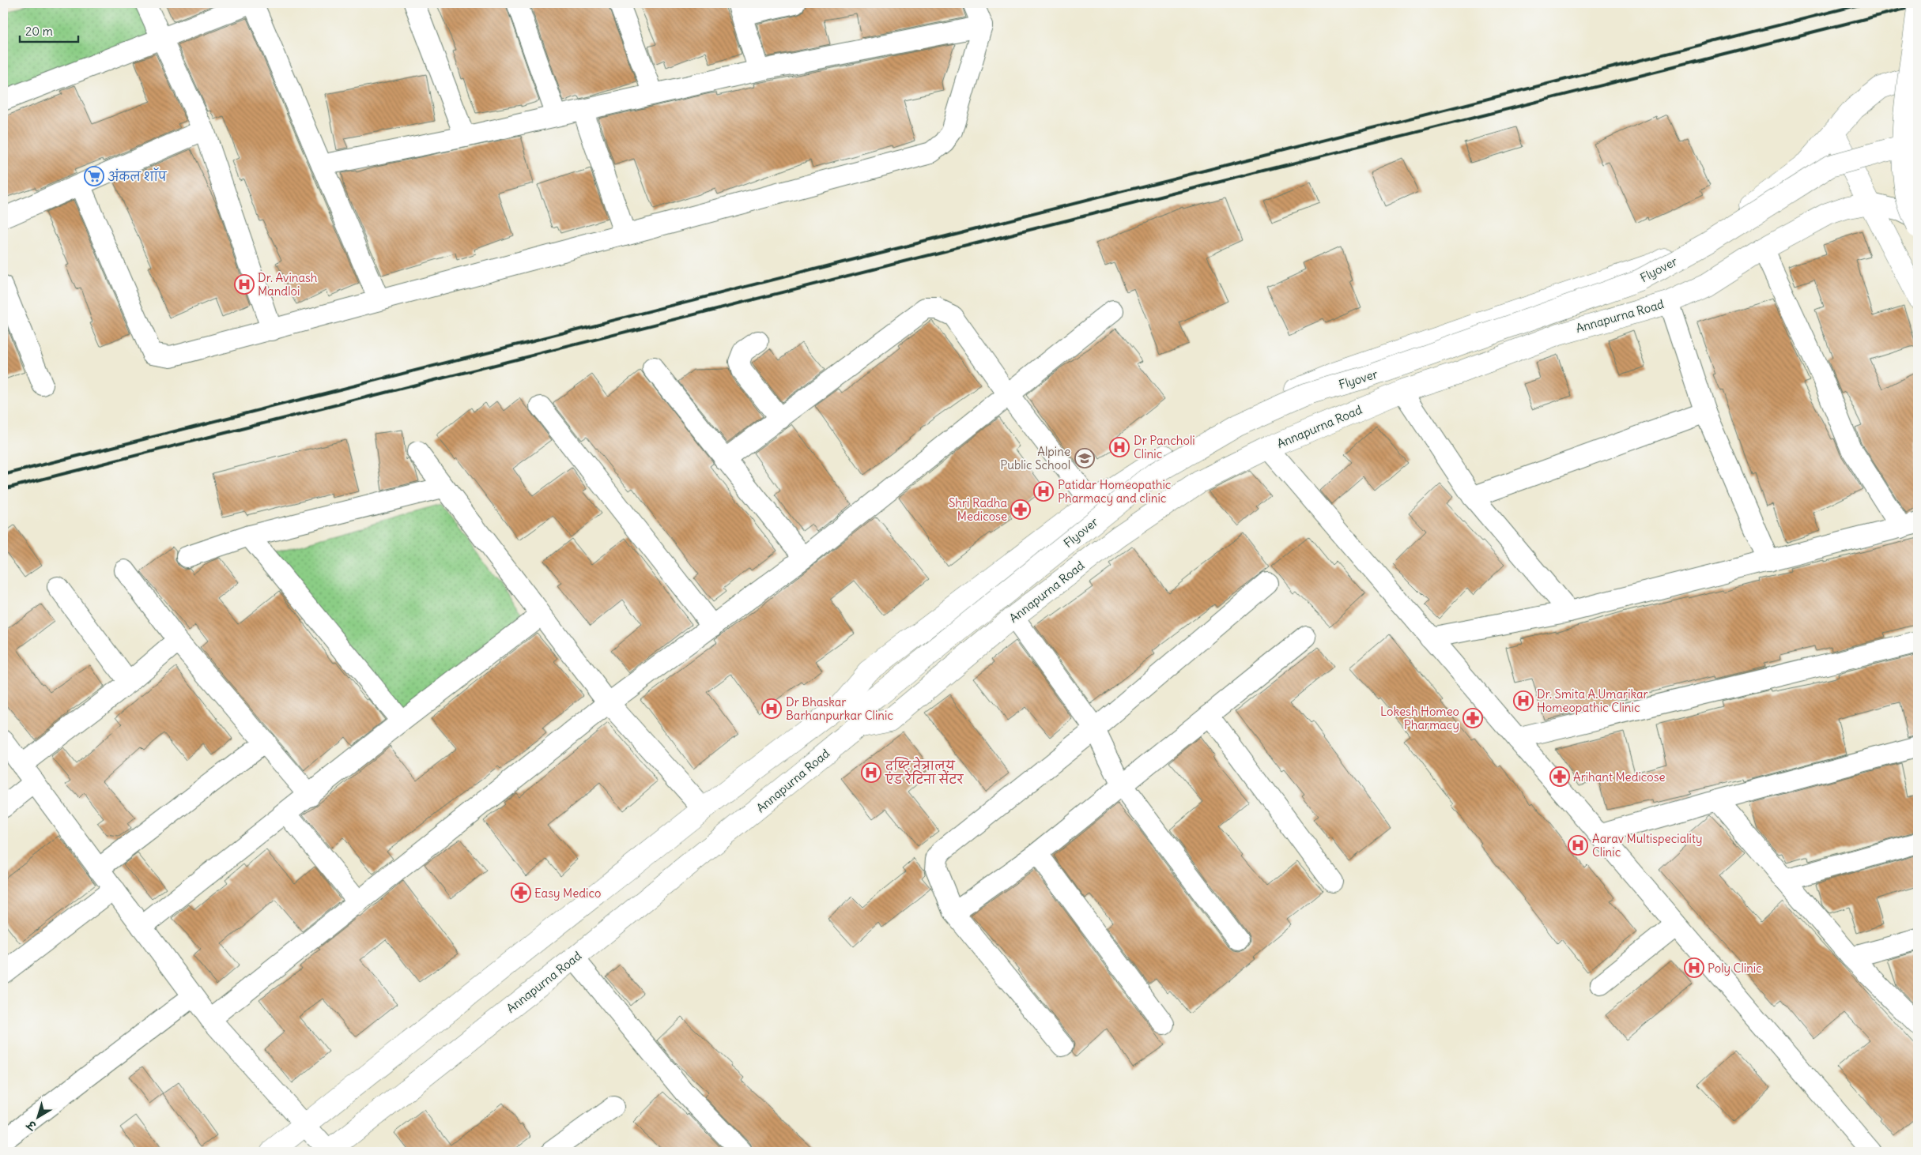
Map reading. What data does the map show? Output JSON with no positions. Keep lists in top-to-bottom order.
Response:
{
  "streets": {
    "main road": ["Flyover", "Annapurna Road"]
  },
  "places": {
    "supermarket": ["अंकल शॉप"],
    "hospital": [
      "Dr. Avinash Mandloi",
      "Dr Pancholi Clinic",
      "Patidar Homeopathic Pharmacy and clinic",
      "Dr. Smita A.Umarikar Homeopathic Clinic",
      "Dr Bhaskar Barhanpurkar Clinic",
      "दृष्टि नेत्रालय एंड रेटिना सेंटर",
      "Aarav Multispeciality Clinic",
      "Poly Clinic"
    ],
    "school or university": ["Alpine Public School"],
    "pharmacy": [
      "Shri Radha Medicose",
      "Lokesh Homeo Pharmacy",
      "Arihant Medicose",
      "Easy Medico"
    ]
  },
  "scale_bar": "20 m",
  "north": "bottom left"
}
